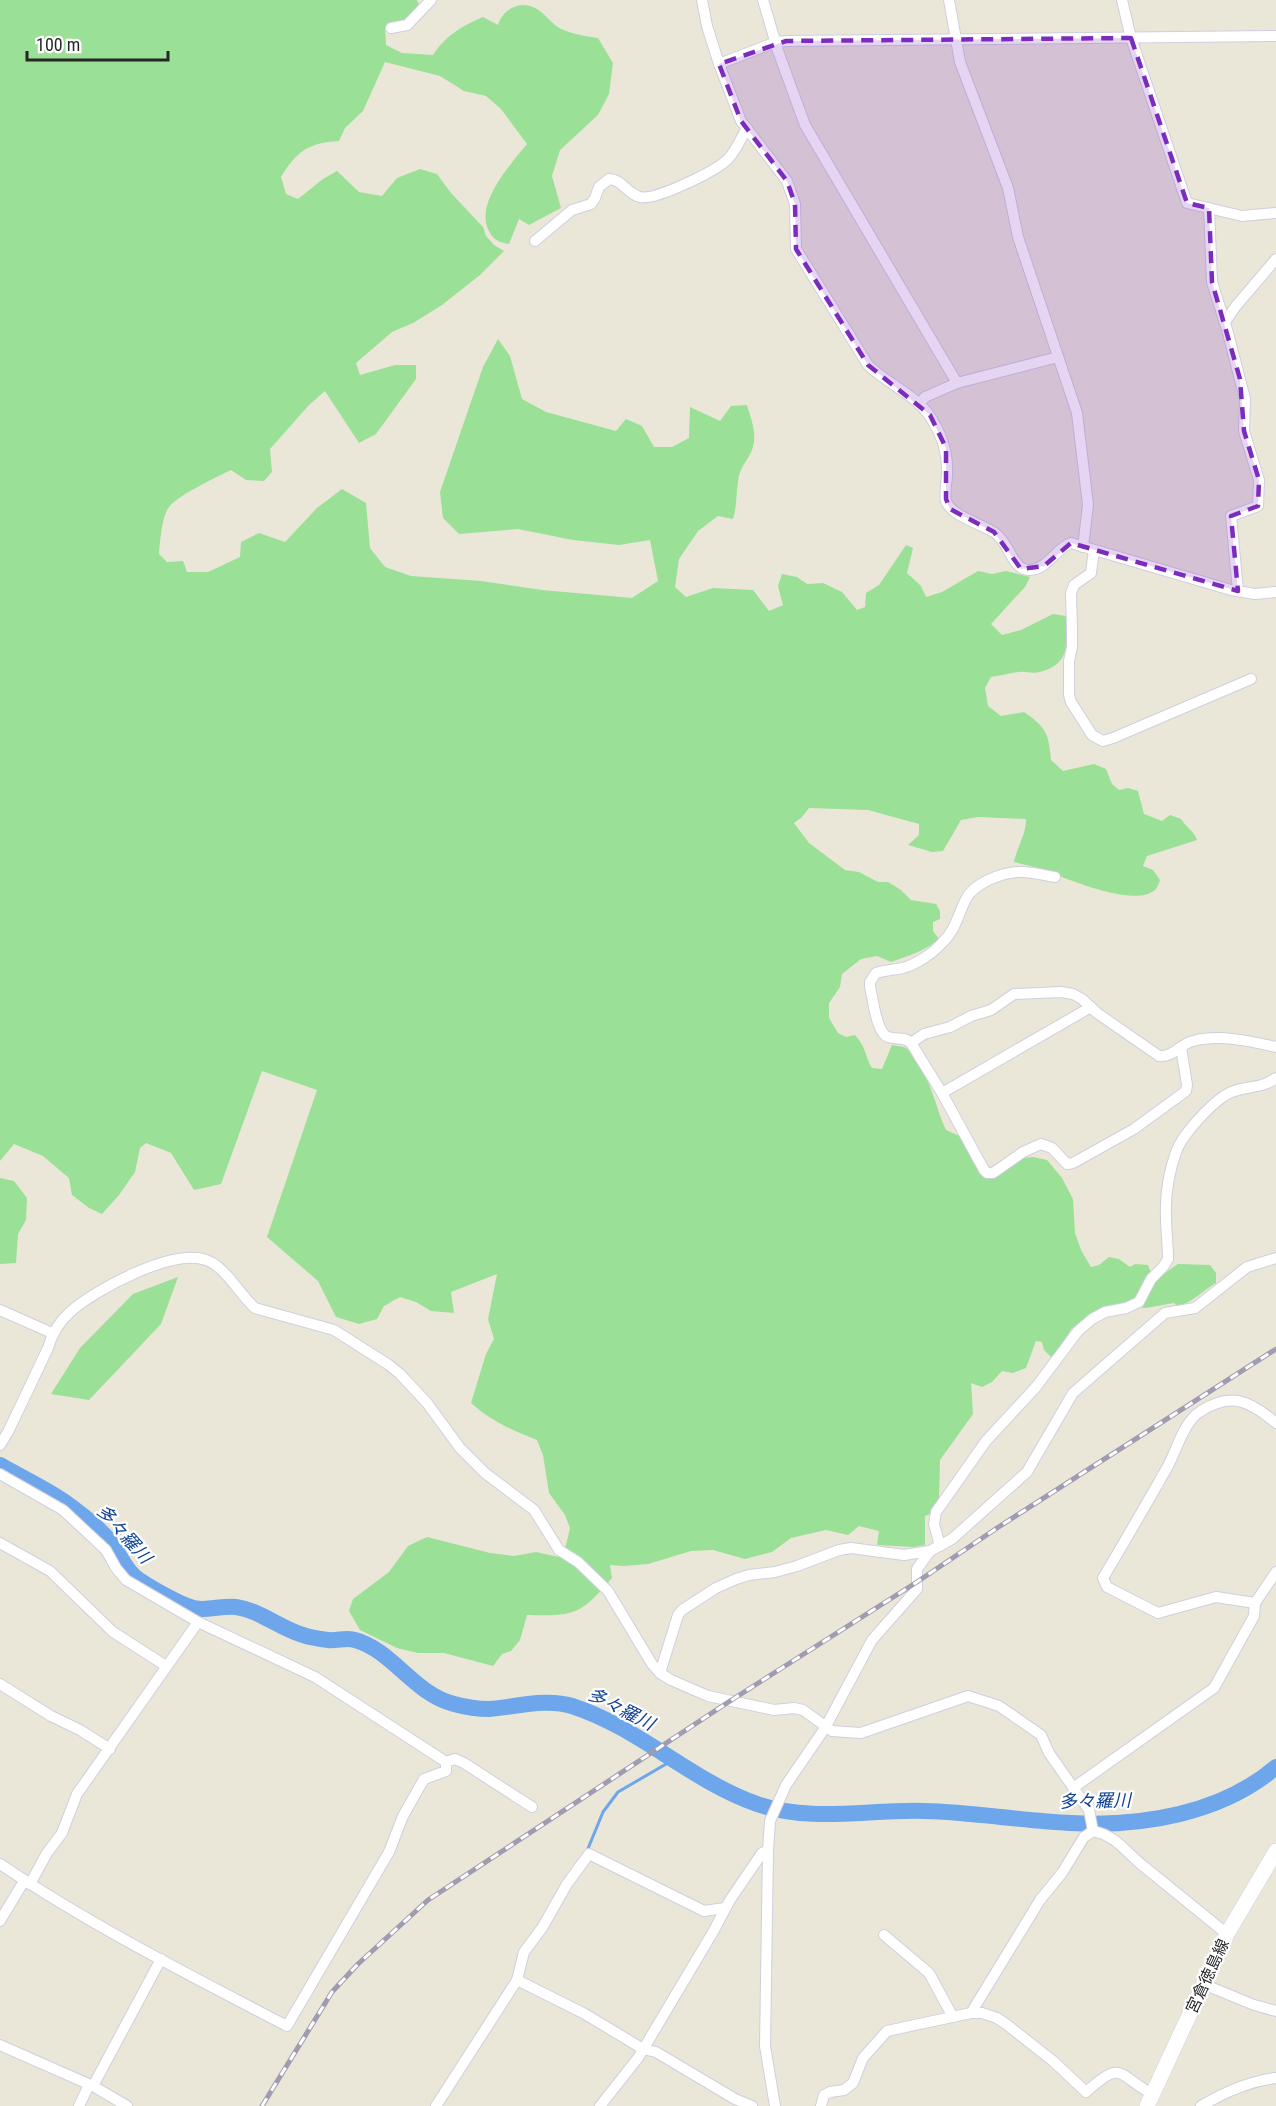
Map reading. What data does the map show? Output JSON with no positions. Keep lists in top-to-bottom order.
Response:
{
  "streets": {
    "main road": ["宮倉徳島線"]
  },
  "water": ["多々羅川"],
  "scale_bar": "100 m"
}
